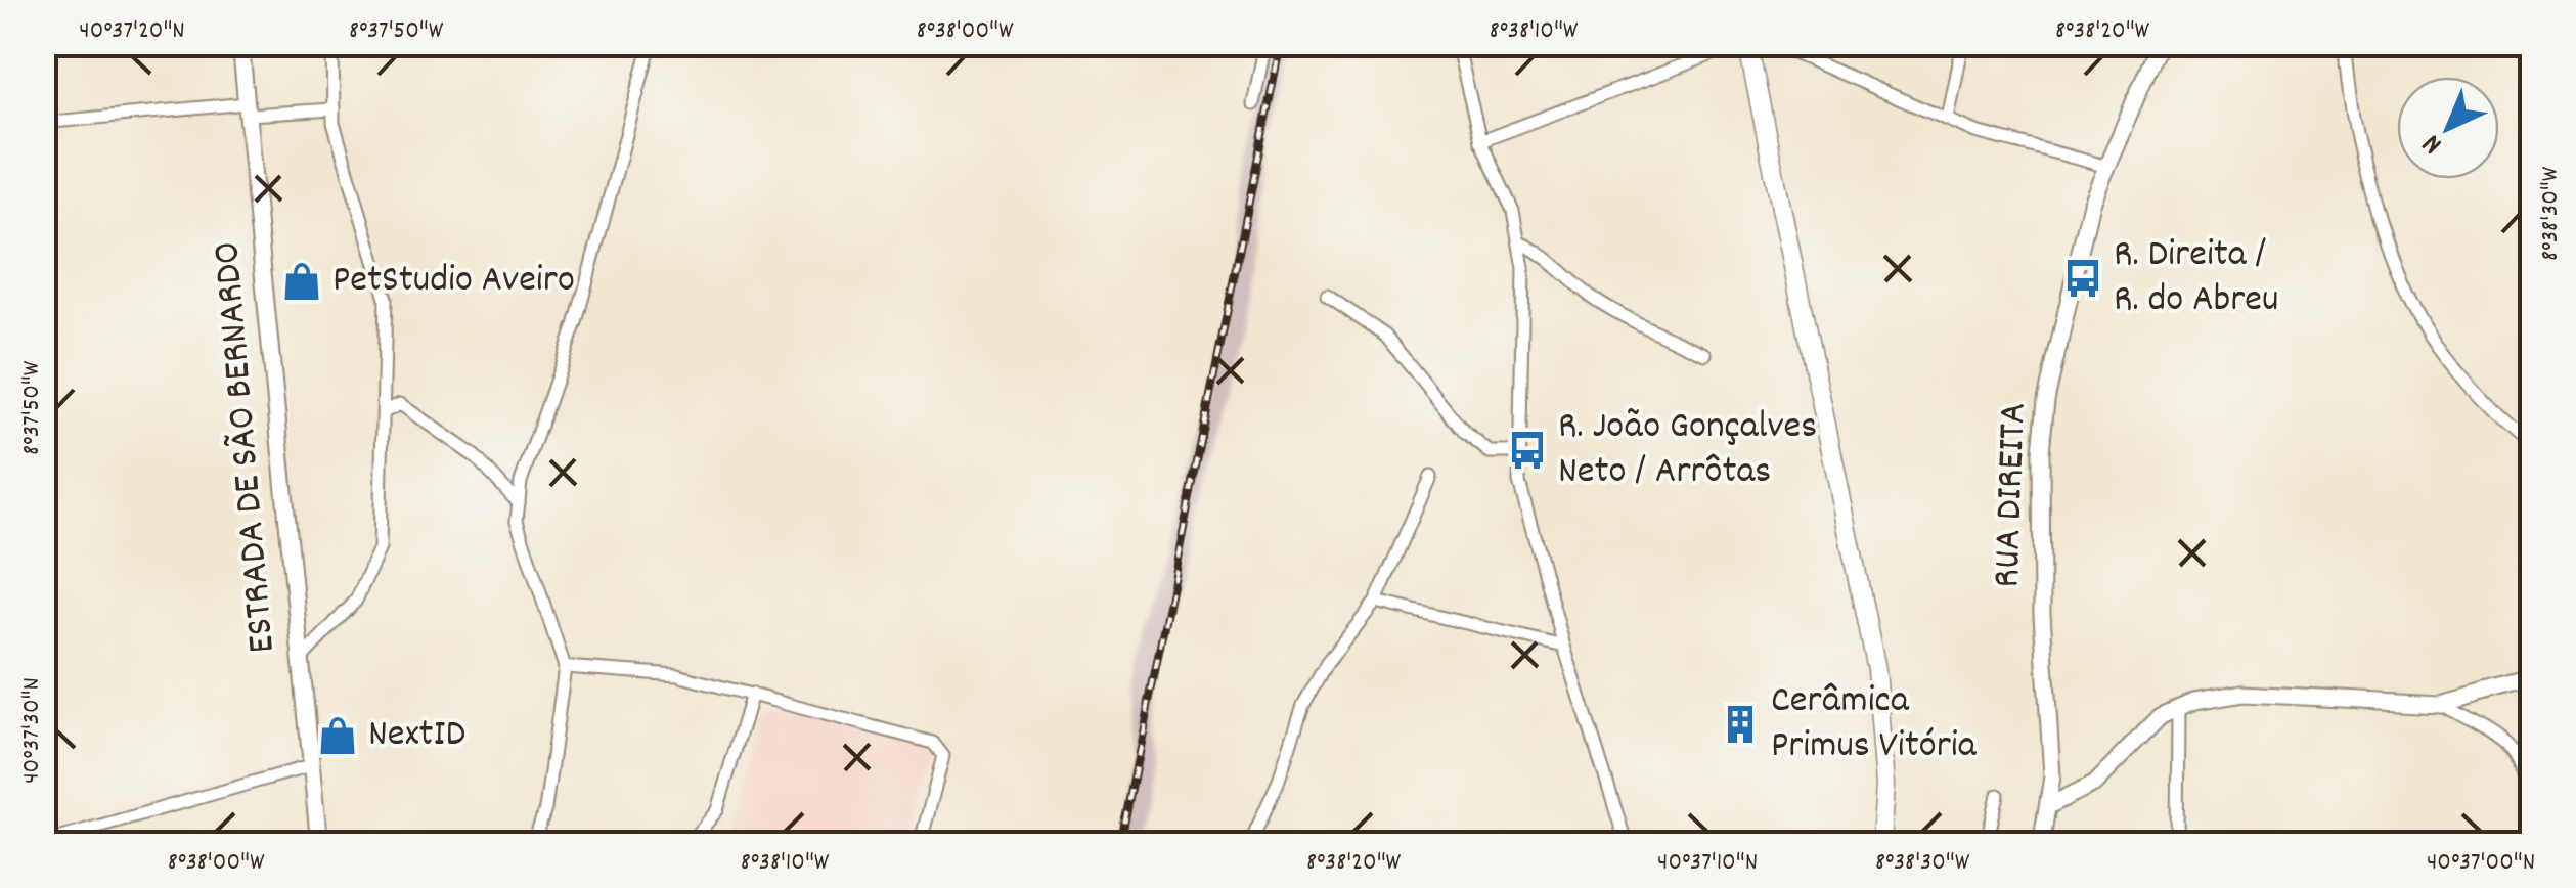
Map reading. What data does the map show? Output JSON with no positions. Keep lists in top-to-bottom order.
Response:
{
  "streets": {
    "main road": ["ESTRADA DE SÃO BERNARDO", "RUA DIREITA"]
  },
  "places": {
    "bus stop": ["R. Direita / R. do Abreu", "R. João Gonçalves Neto / Arrôtas"],
    "shop": ["PetStudio Aveiro", "NextID"],
    "building": ["Cerâmica Primus Vitória"]
  },
  "north": "bottom left",
  "coordinates": [
    "40°37'20\"N",
    "8°37'50\"W",
    "8°38'00\"W",
    "8°38'10\"W",
    "8°38'20\"W",
    "8°38'30\"W",
    "40°37'30\"N",
    "40°37'10\"N",
    "40°37'00\"N"
  ]
}
